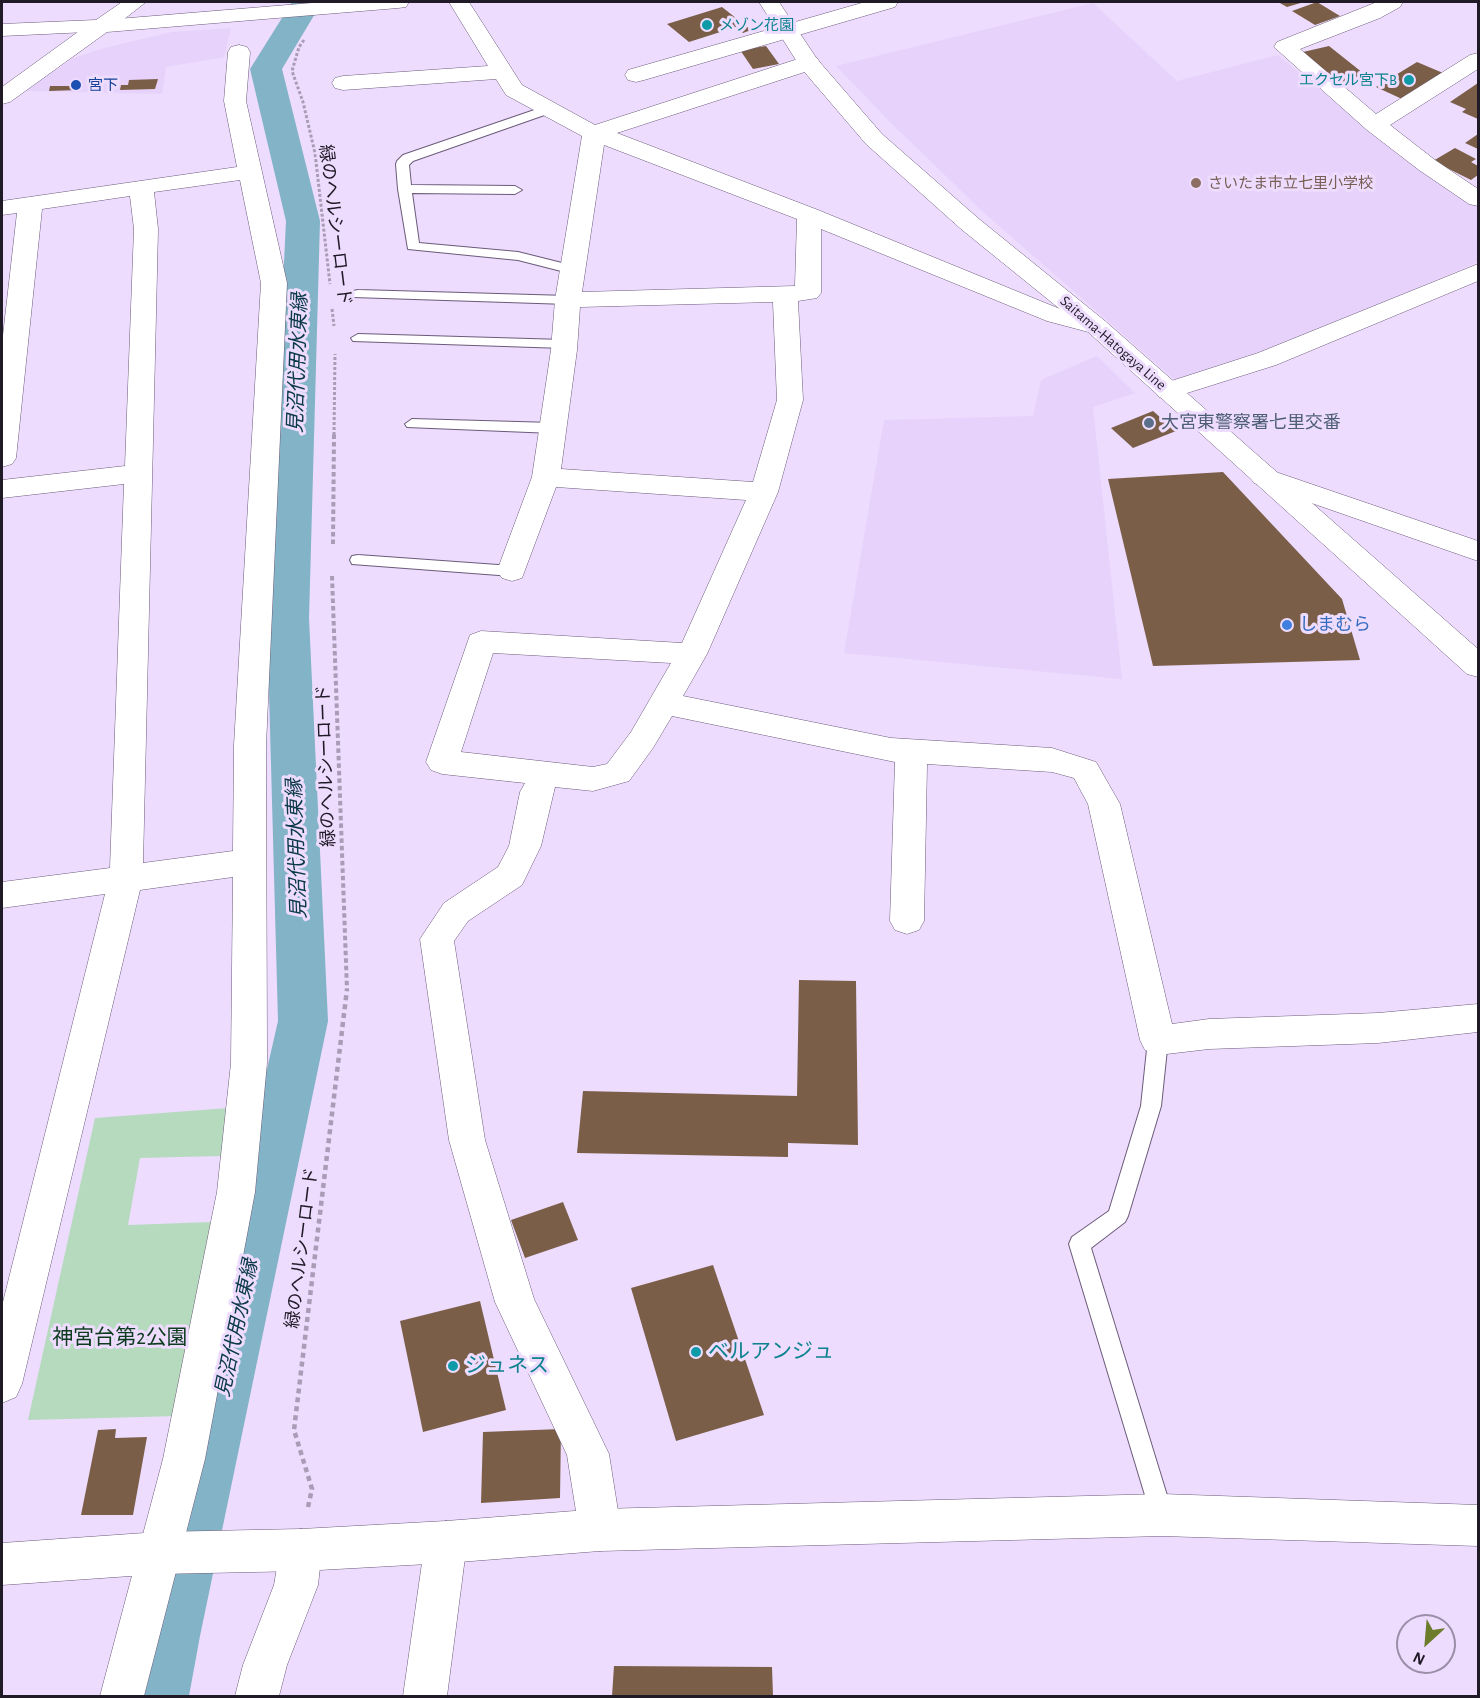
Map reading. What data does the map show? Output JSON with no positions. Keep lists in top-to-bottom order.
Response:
{
  "streets": {
    "street": ["Saitama-Hatogaya Line"],
    "path": ["緑のヘルシーロード"]
  },
  "water": ["見沼代用水東縁"],
  "parks": ["神宮台第2公園"],
  "places": [
    "メゾン花園",
    "エクセル宮下B",
    "宮下",
    "さいたま市立七里小学校",
    "大宮東警察署七里交番",
    "しまむら",
    "ベルアンジュ",
    "ジュネス"
  ],
  "north": "bottom left"
}
